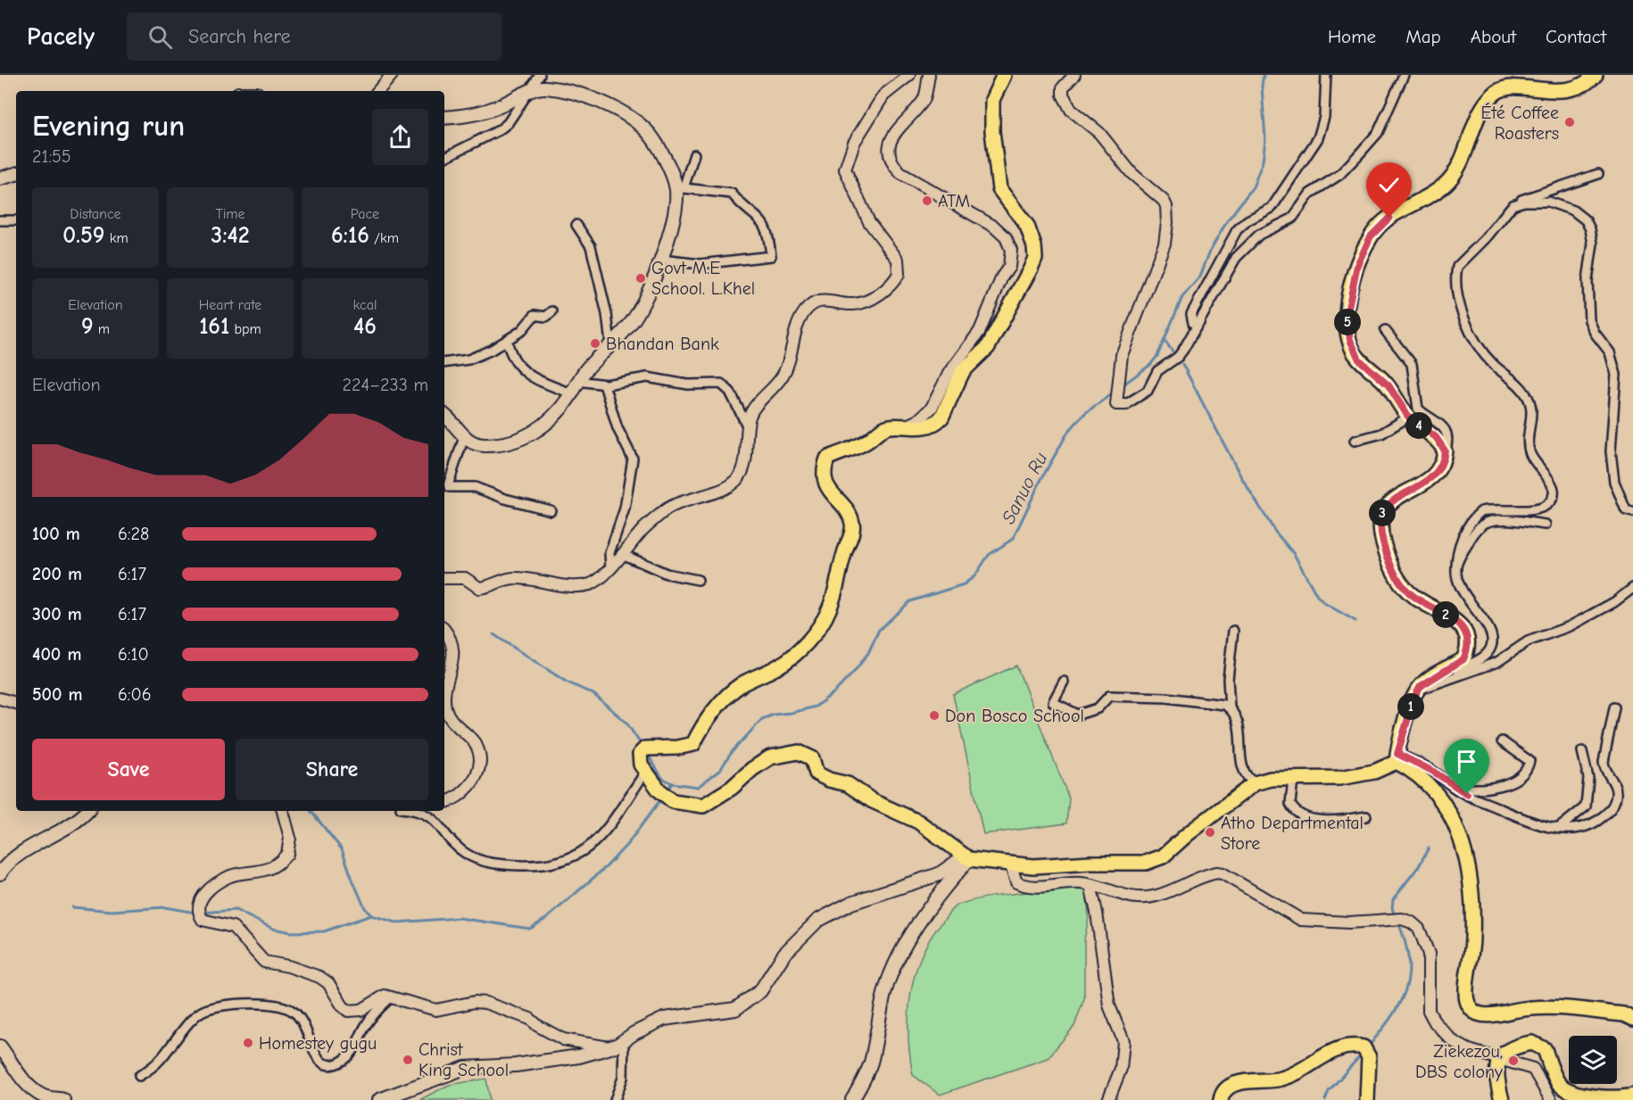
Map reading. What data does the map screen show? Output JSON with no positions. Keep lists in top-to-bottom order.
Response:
{
  "water": ["Sanuo Ru"],
  "places": [
    "Été Coffee Roasters",
    "ATM",
    "Govt M.E School. L.Khel",
    "Bhandan Bank",
    "Don Bosco School",
    "Atho Departmental Store",
    "Homestey gugu",
    "Christ King School",
    "Ziekezou, DBS colony"
  ],
  "page": {
    "header": "Pacely",
    "search": "Search here",
    "nav": [
      "Home",
      "Map",
      "About",
      "Contact"
    ],
    "heading": ["Evening run", "21:55"],
    "stats": [
      ["Distance", "0.59 km"],
      ["Time", "3:42"],
      ["Pace", "6:16 /km"],
      ["Elevation", "9 m"],
      ["Heart rate", "161 bpm"],
      ["kcal", "46"]
    ],
    "pins": [
      "5",
      "4",
      "3",
      "2",
      "1"
    ],
    "chart": ["Elevation", "224–233 m"],
    "list": [
      {
        "name": "100 m",
        "note": "6:28"
      },
      {
        "name": "200 m",
        "note": "6:17"
      },
      {
        "name": "300 m",
        "note": "6:17"
      },
      {
        "name": "400 m",
        "note": "6:10"
      },
      {
        "name": "500 m",
        "note": "6:06"
      }
    ],
    "buttons": ["Save", "Share"]
  }
}
